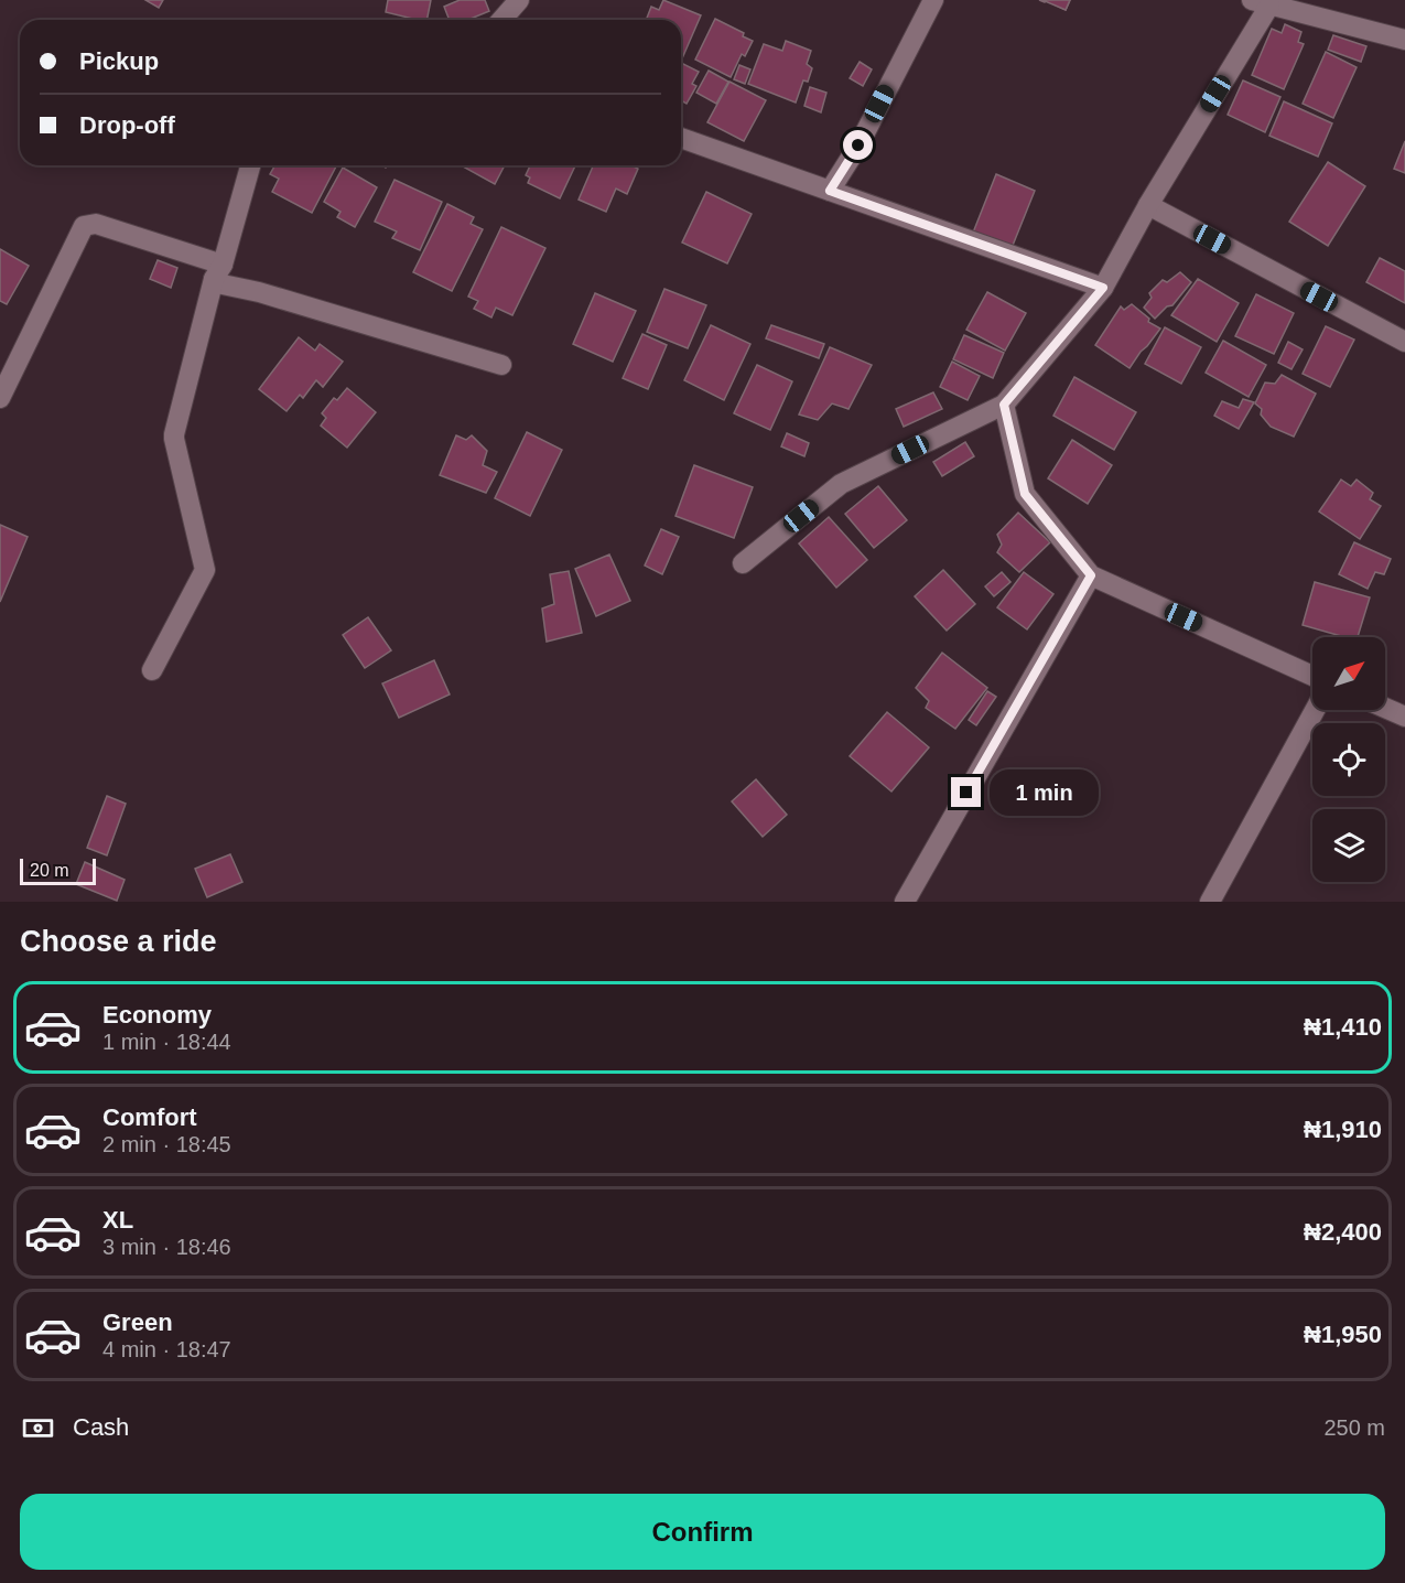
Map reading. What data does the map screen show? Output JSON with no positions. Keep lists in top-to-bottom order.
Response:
{
  "scale_bar": "20 m",
  "north": "top right",
  "page": {
    "banner": ["Pickup", "Drop-off"],
    "bubble": "1 min",
    "scale": "20 m",
    "heading": "Choose a ride",
    "list": [
      {
        "name": "Economy",
        "note": "1 min · 18:44",
        "value": "₦1,410"
      },
      {
        "name": "Comfort",
        "note": "2 min · 18:45",
        "value": "₦1,910"
      },
      {
        "name": "XL",
        "note": "3 min · 18:46",
        "value": "₦2,400"
      },
      {
        "name": "Green",
        "note": "4 min · 18:47",
        "value": "₦1,950"
      }
    ],
    "pay": ["Cash", "250 m"],
    "buttons": "Confirm"
  }
}
